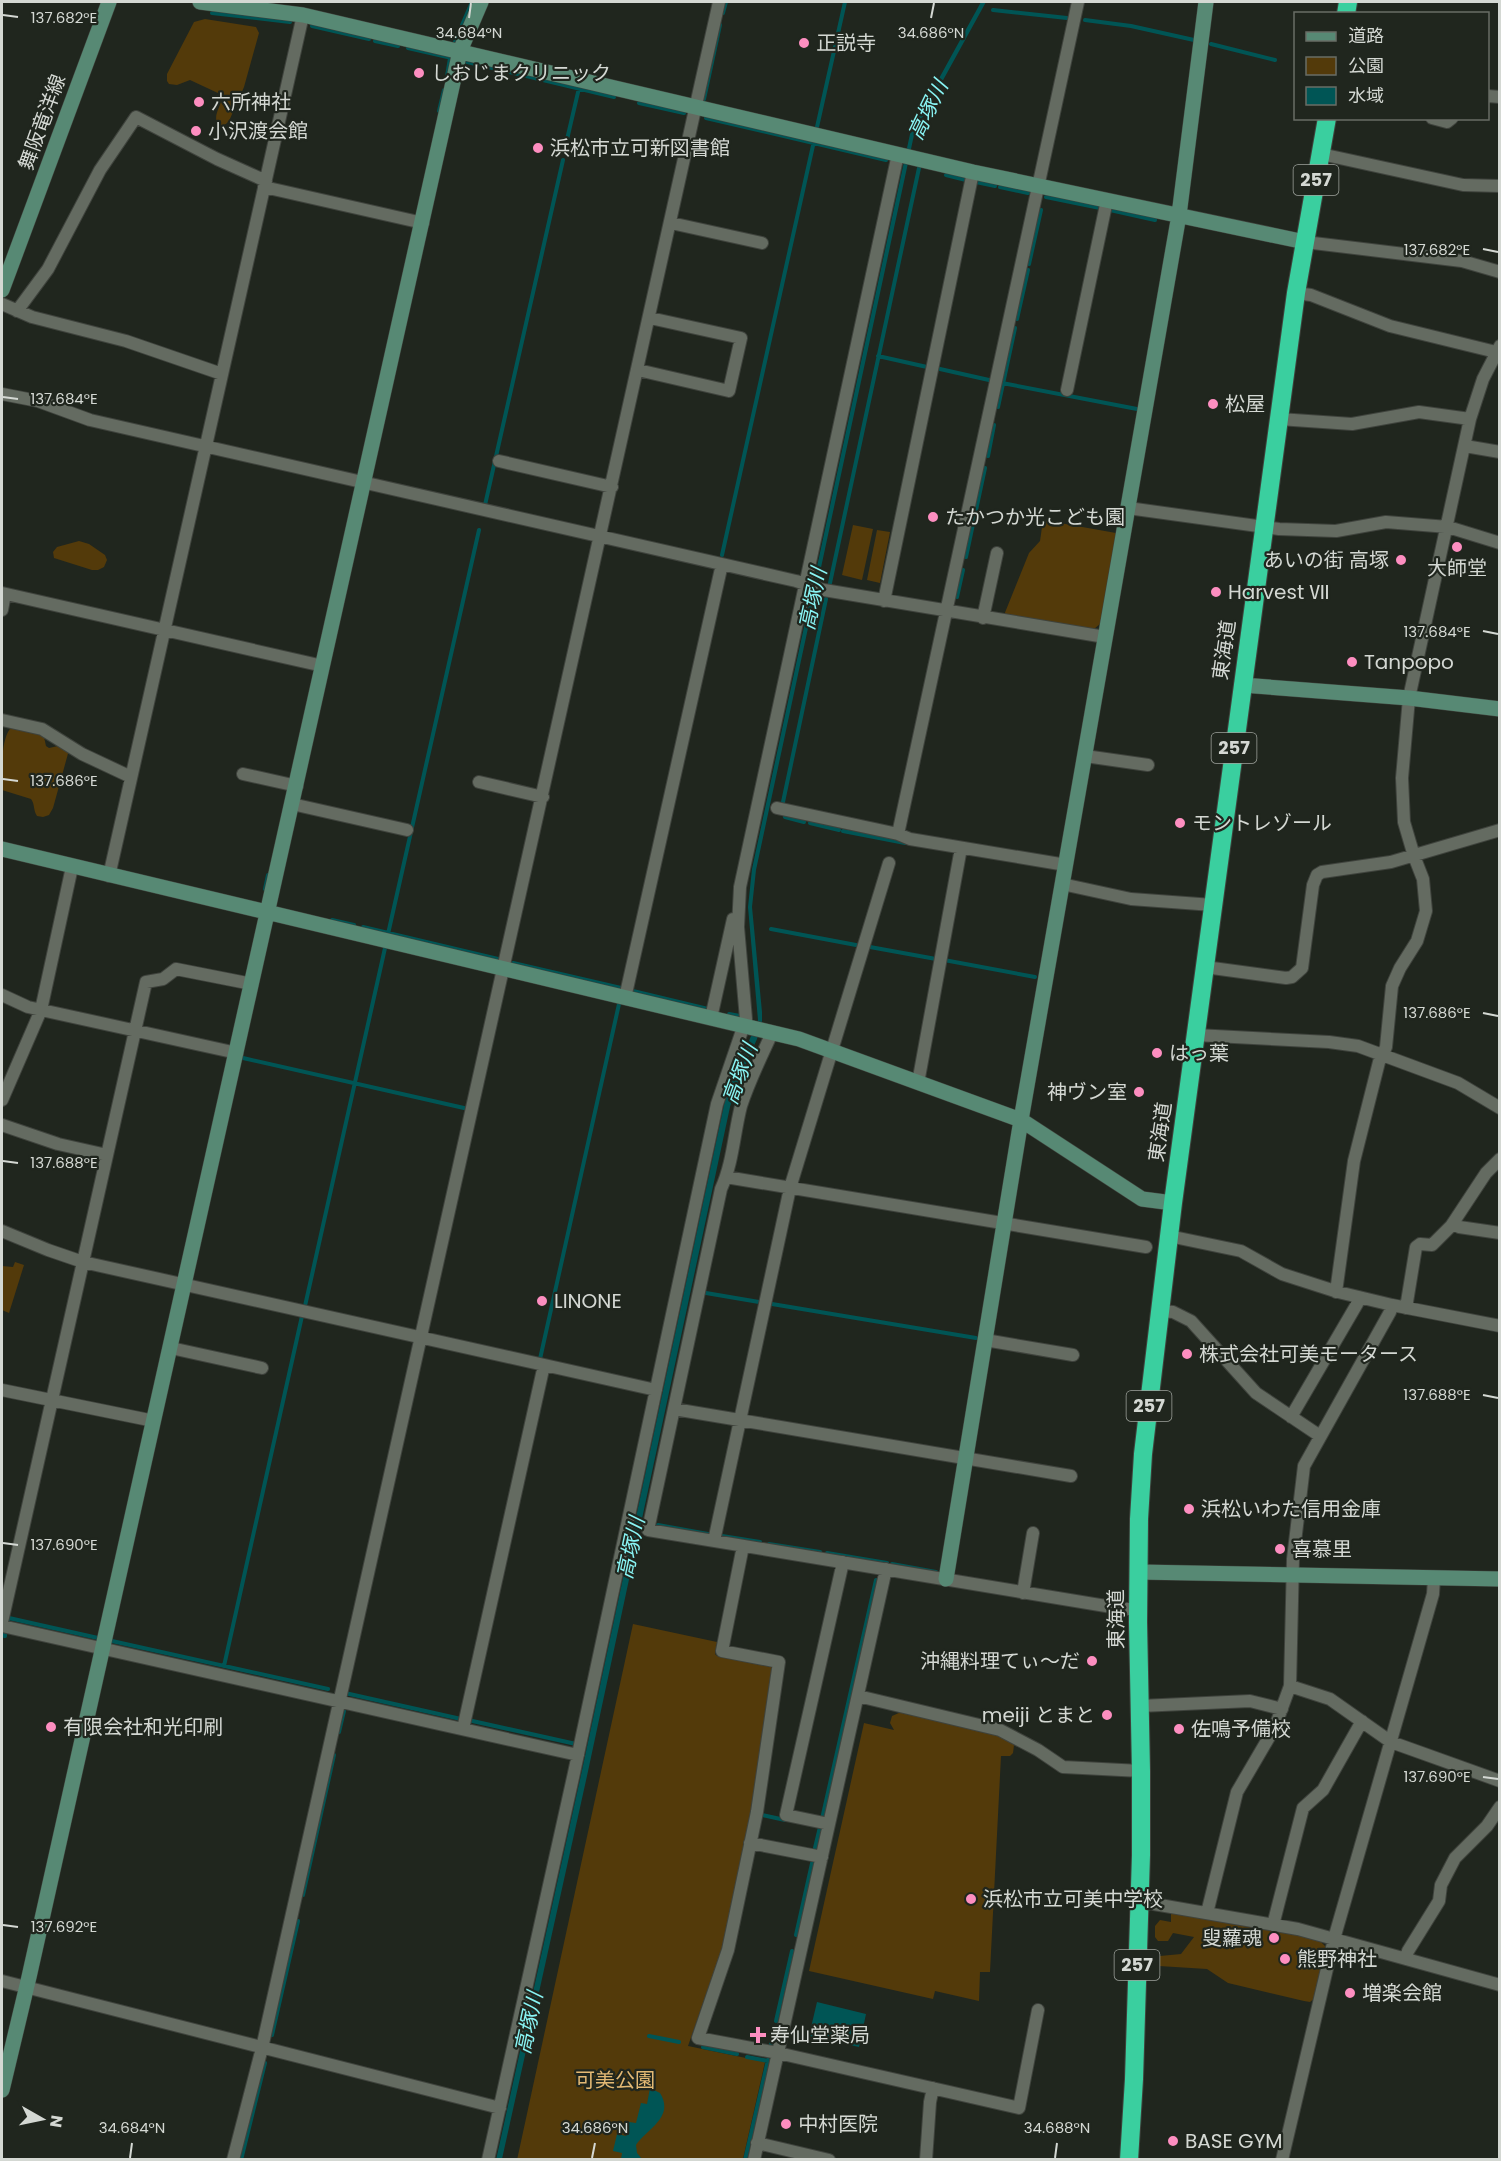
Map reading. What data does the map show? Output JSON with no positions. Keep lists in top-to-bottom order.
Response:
{
  "streets": {
    "highway": ["257", "東海道"],
    "street": ["舞阪竜洋線"]
  },
  "water": ["高塚川"],
  "parks": ["可美公園"],
  "places": {
    "other": [
      "正説寺",
      "しおじまクリニック",
      "六所神社",
      "小沢渡会館",
      "浜松市立可新図書館",
      "松屋",
      "たかつか光こども園",
      "大師堂",
      "あいの街 高塚",
      "Harvest Ⅶ",
      "Tanpopo",
      "モントレゾール",
      "はっ葉",
      "神ヴン室",
      "LINONE",
      "株式会社可美モータース",
      "浜松いわた信用金庫",
      "喜慕里",
      "沖縄料理てぃ〜だ",
      "meiji とまと",
      "有限会社和光印刷",
      "佐鳴予備校",
      "浜松市立可美中学校",
      "叟蘿魂",
      "熊野神社",
      "増楽会館",
      "中村医院",
      "BASE GYM"
    ],
    "health": ["寿仙堂薬局"]
  },
  "legend": ["道路", "公園", "水域"],
  "north": "right",
  "coordinates": [
    "137.682°E",
    "34.684°N",
    "34.686°N",
    "137.684°E",
    "137.686°E",
    "137.688°E",
    "137.690°E",
    "137.692°E",
    "34.688°N"
  ]
}
